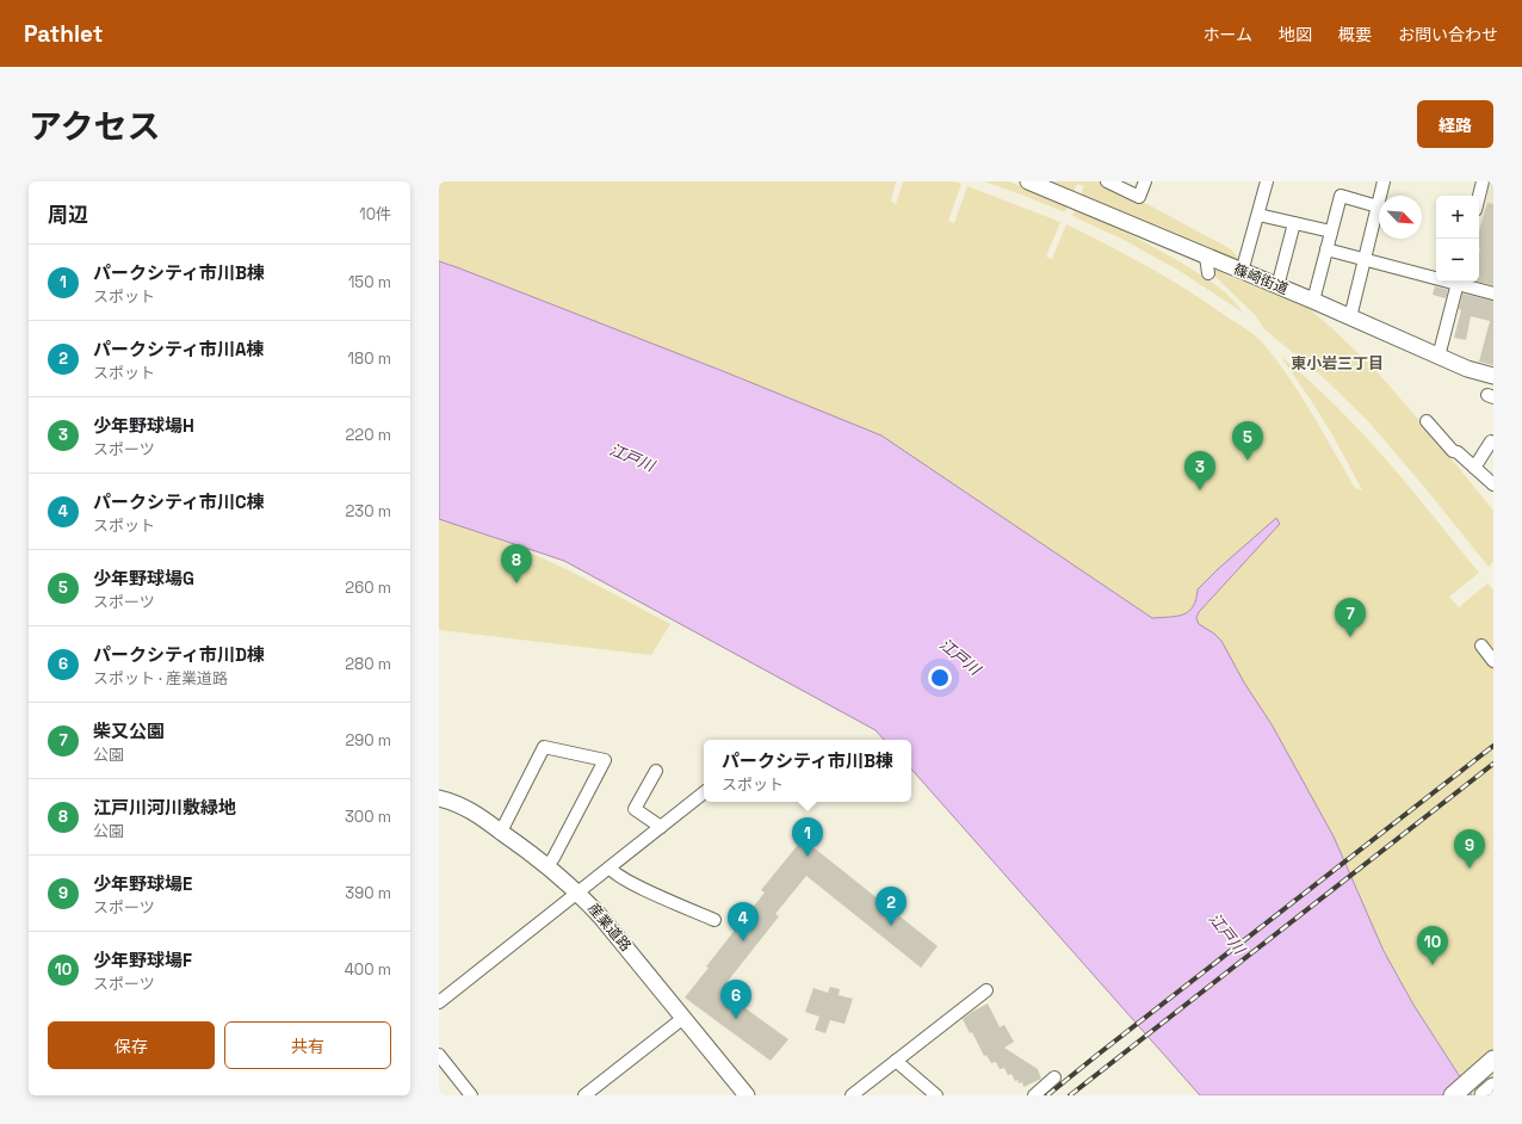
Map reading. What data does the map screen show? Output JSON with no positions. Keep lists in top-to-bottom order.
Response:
{
  "streets": {
    "main road": ["篠崎街道", "産業道路"]
  },
  "districts": ["東小岩三丁目"],
  "water": ["江戸川"],
  "north": "bottom right",
  "page": {
    "header": "Pathlet",
    "nav": [
      "ホーム",
      "地図",
      "概要",
      "お問い合わせ"
    ],
    "title": "アクセス",
    "buttons": [
      "経路",
      ["保存", "共有"]
    ],
    "heading": ["周辺", "10件"],
    "map_buttons": ["+", "−"],
    "list": [
      {
        "mark": "1",
        "name": "パークシティ市川B棟",
        "note": "スポット",
        "value": "150 m"
      },
      {
        "mark": "2",
        "name": "パークシティ市川A棟",
        "note": "スポット",
        "value": "180 m"
      },
      {
        "mark": "3",
        "name": "少年野球場H",
        "note": "スポーツ",
        "value": "220 m"
      },
      {
        "mark": "4",
        "name": "パークシティ市川C棟",
        "note": "スポット",
        "value": "230 m"
      },
      {
        "mark": "5",
        "name": "少年野球場G",
        "note": "スポーツ",
        "value": "260 m"
      },
      {
        "mark": "6",
        "name": "パークシティ市川D棟",
        "note": "スポット · 産業道路",
        "value": "280 m"
      },
      {
        "mark": "7",
        "name": "柴又公園",
        "note": "公園",
        "value": "290 m"
      },
      {
        "mark": "8",
        "name": "江戸川河川敷緑地",
        "note": "公園",
        "value": "300 m"
      },
      {
        "mark": "9",
        "name": "少年野球場E",
        "note": "スポーツ",
        "value": "390 m"
      },
      {
        "mark": "10",
        "name": "少年野球場F",
        "note": "スポーツ",
        "value": "400 m"
      }
    ],
    "pins": [
      "5",
      "3",
      "8",
      "7",
      "1",
      "9",
      "2",
      "4",
      "10",
      "6"
    ],
    "popup": ["パークシティ市川B棟", "スポット"]
  }
}
